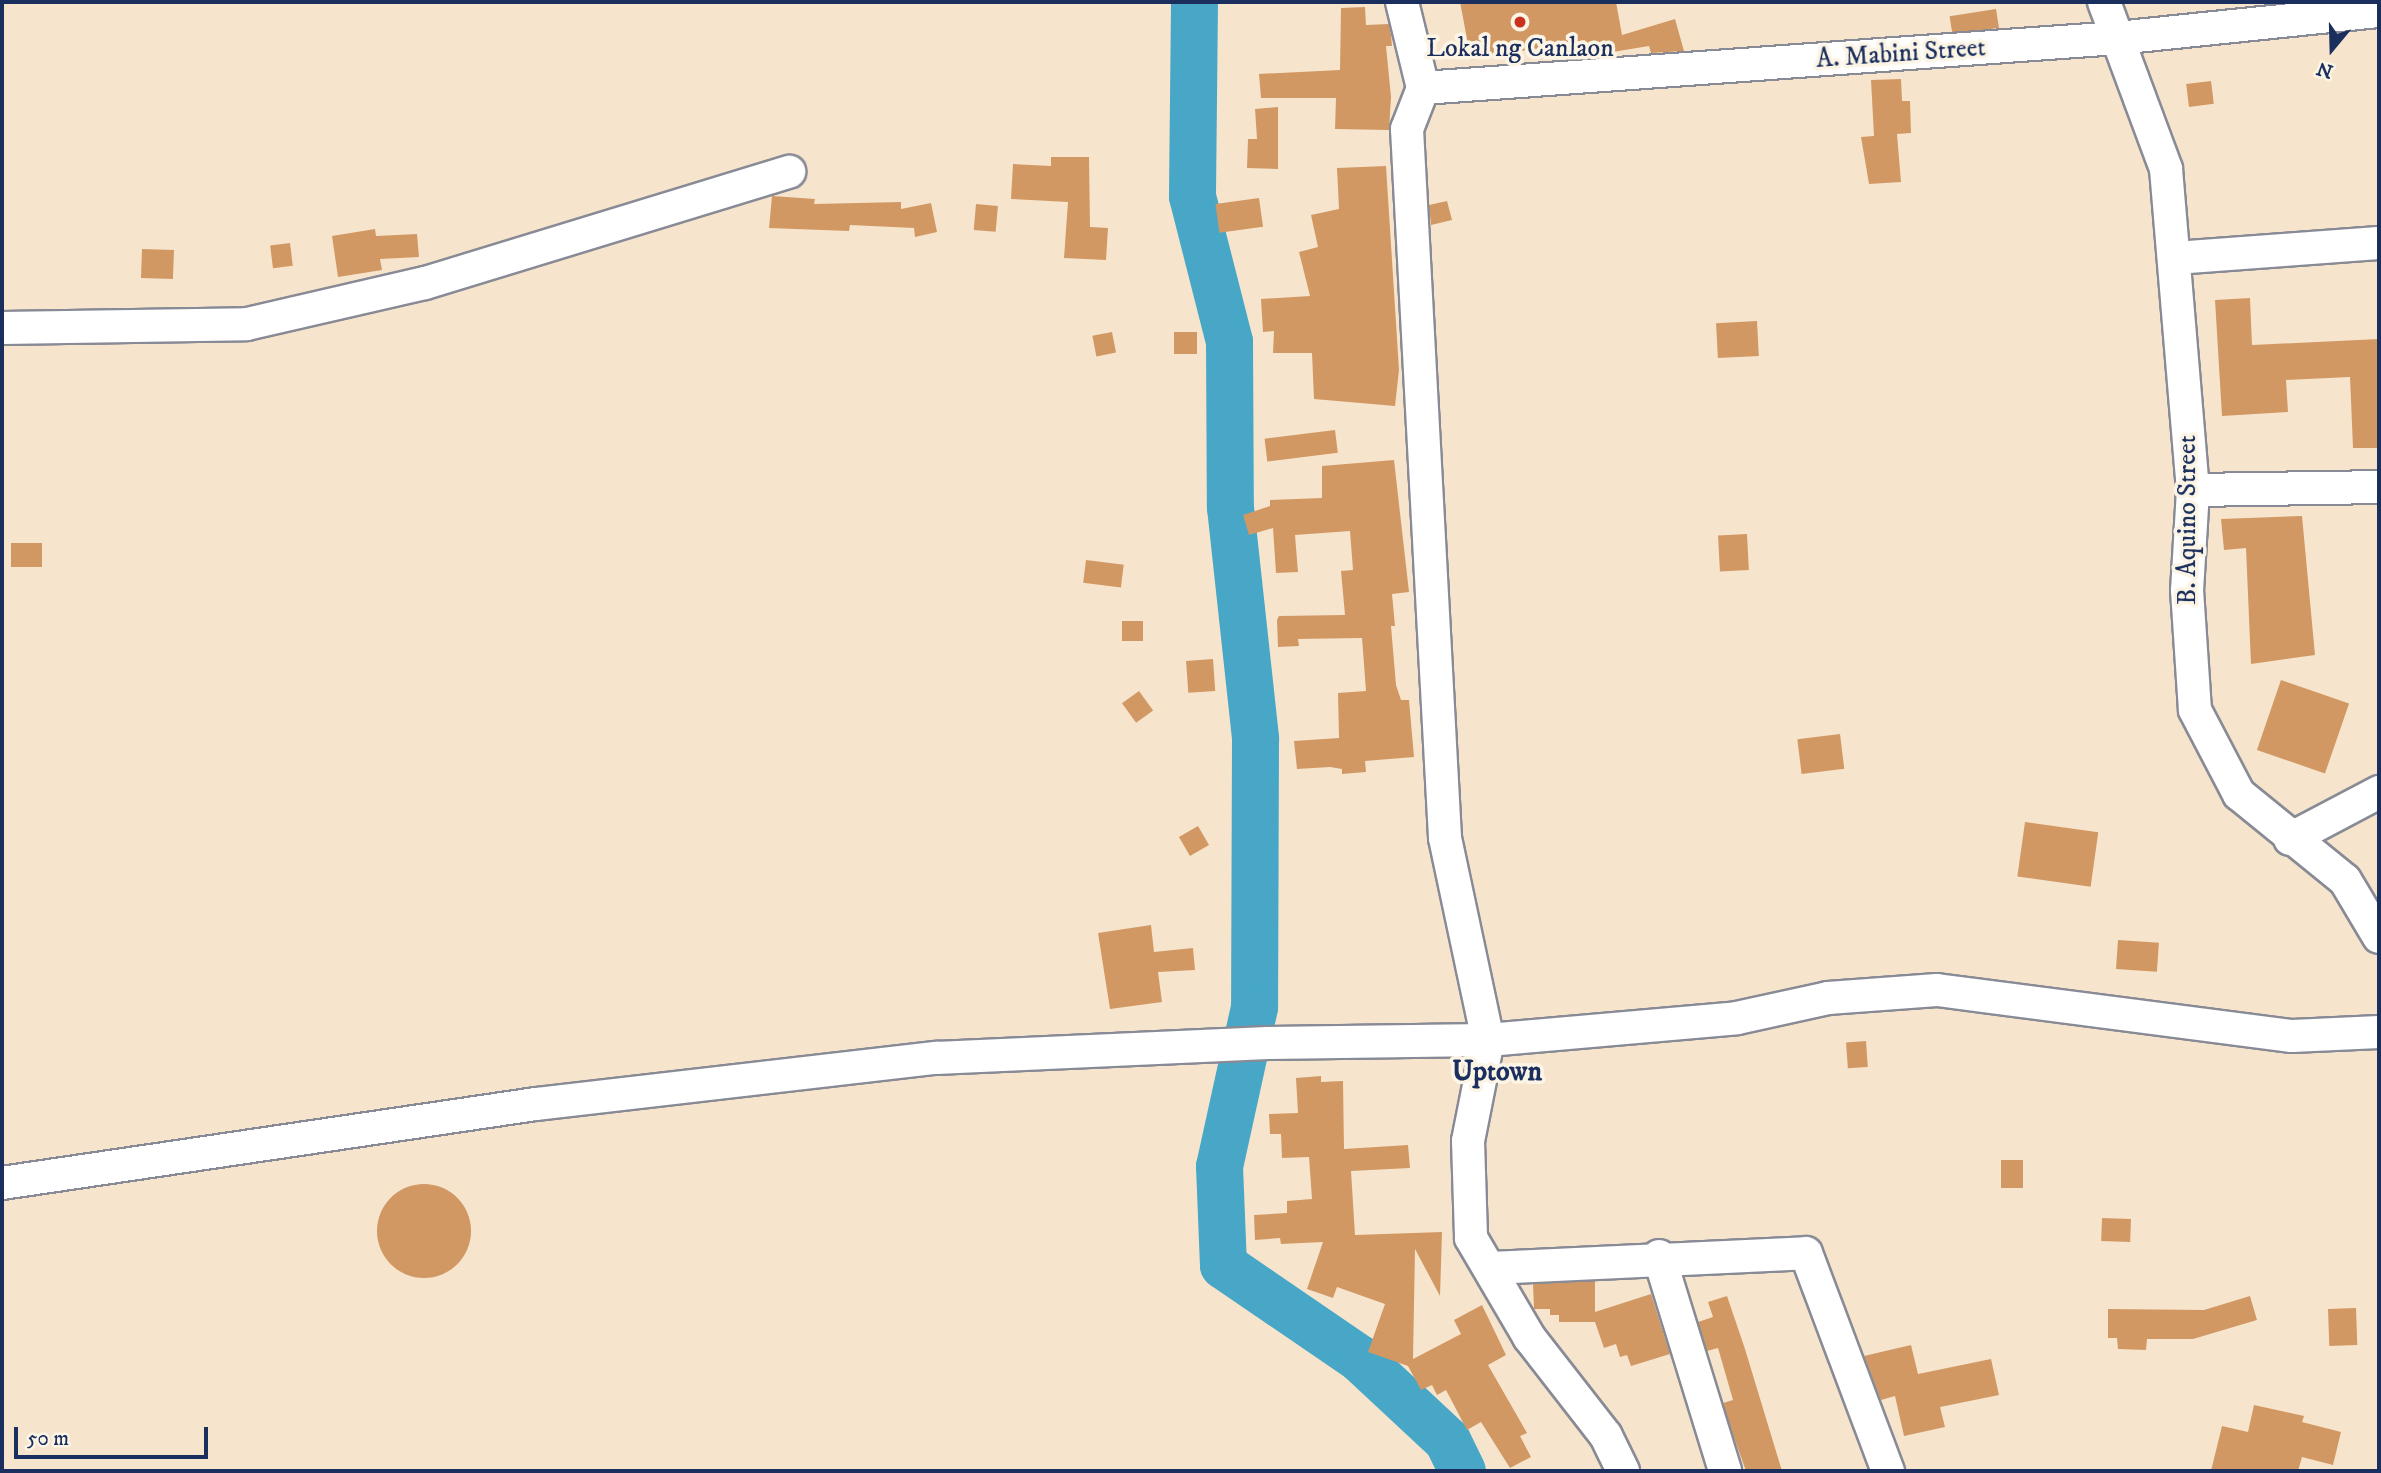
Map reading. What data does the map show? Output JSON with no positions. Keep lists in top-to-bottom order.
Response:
{
  "streets": {
    "street": ["A. Mabini Street", "B. Aquino Street"]
  },
  "crossings": [
    ["A. Mabini Street", "B. Aquino Street"]
  ],
  "districts": ["Uptown"],
  "places": ["Lokal ng Canlaon"],
  "scale_bar": "50 m",
  "north": "bottom"
}
